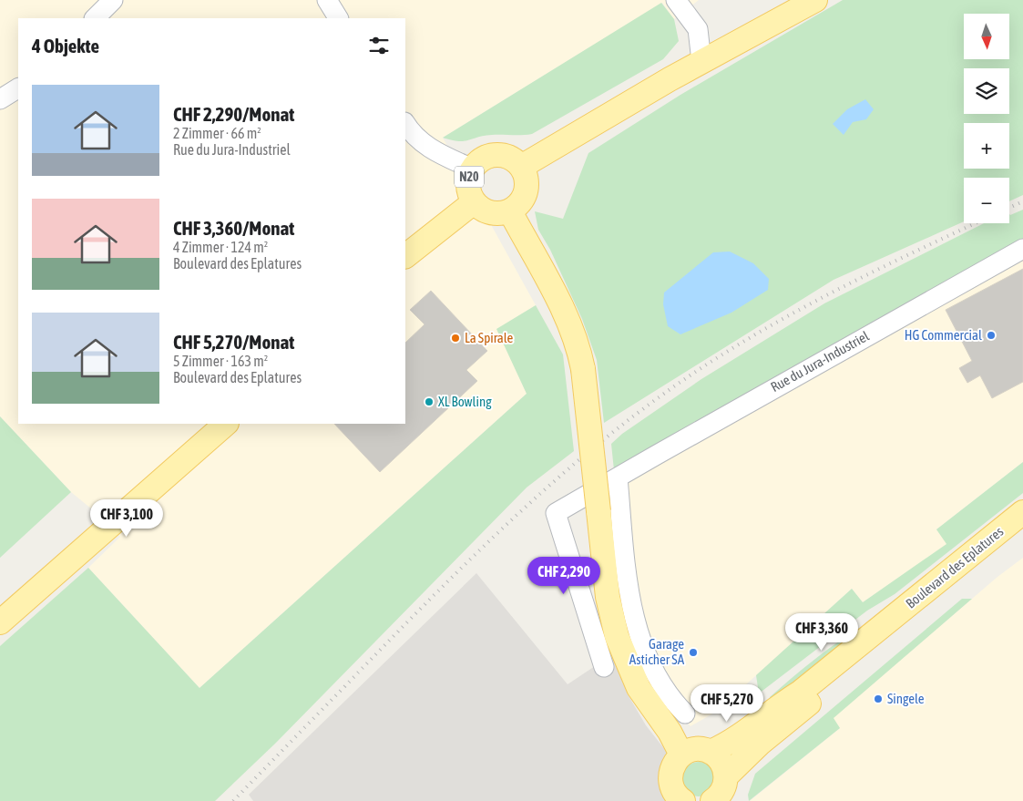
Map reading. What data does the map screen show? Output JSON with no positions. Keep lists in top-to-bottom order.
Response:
{
  "streets": {
    "main road": ["N20", "Boulevard des Eplatures"],
    "street": ["Rue du Jura-Industriel"]
  },
  "places": [
    "HG Commercial",
    "La Spirale",
    "XL Bowling",
    "Garage Asticher SA",
    "Singele"
  ],
  "north": "bottom",
  "page": {
    "map_buttons": ["+", "−"],
    "heading": "4 Objekte",
    "list": [
      {
        "name": "CHF 2,290/Monat",
        "note": "2 Zimmer · 66 m² · Rue du Jura-Industriel"
      },
      {
        "name": "CHF 3,360/Monat",
        "note": "4 Zimmer · 124 m² · Boulevard des Eplatures"
      },
      {
        "name": "CHF 5,270/Monat",
        "note": "5 Zimmer · 163 m² · Boulevard des Eplatures"
      }
    ],
    "price": [
      "CHF 3,100",
      "CHF 2,290",
      "CHF 3,360",
      "CHF 5,270"
    ]
  }
}
